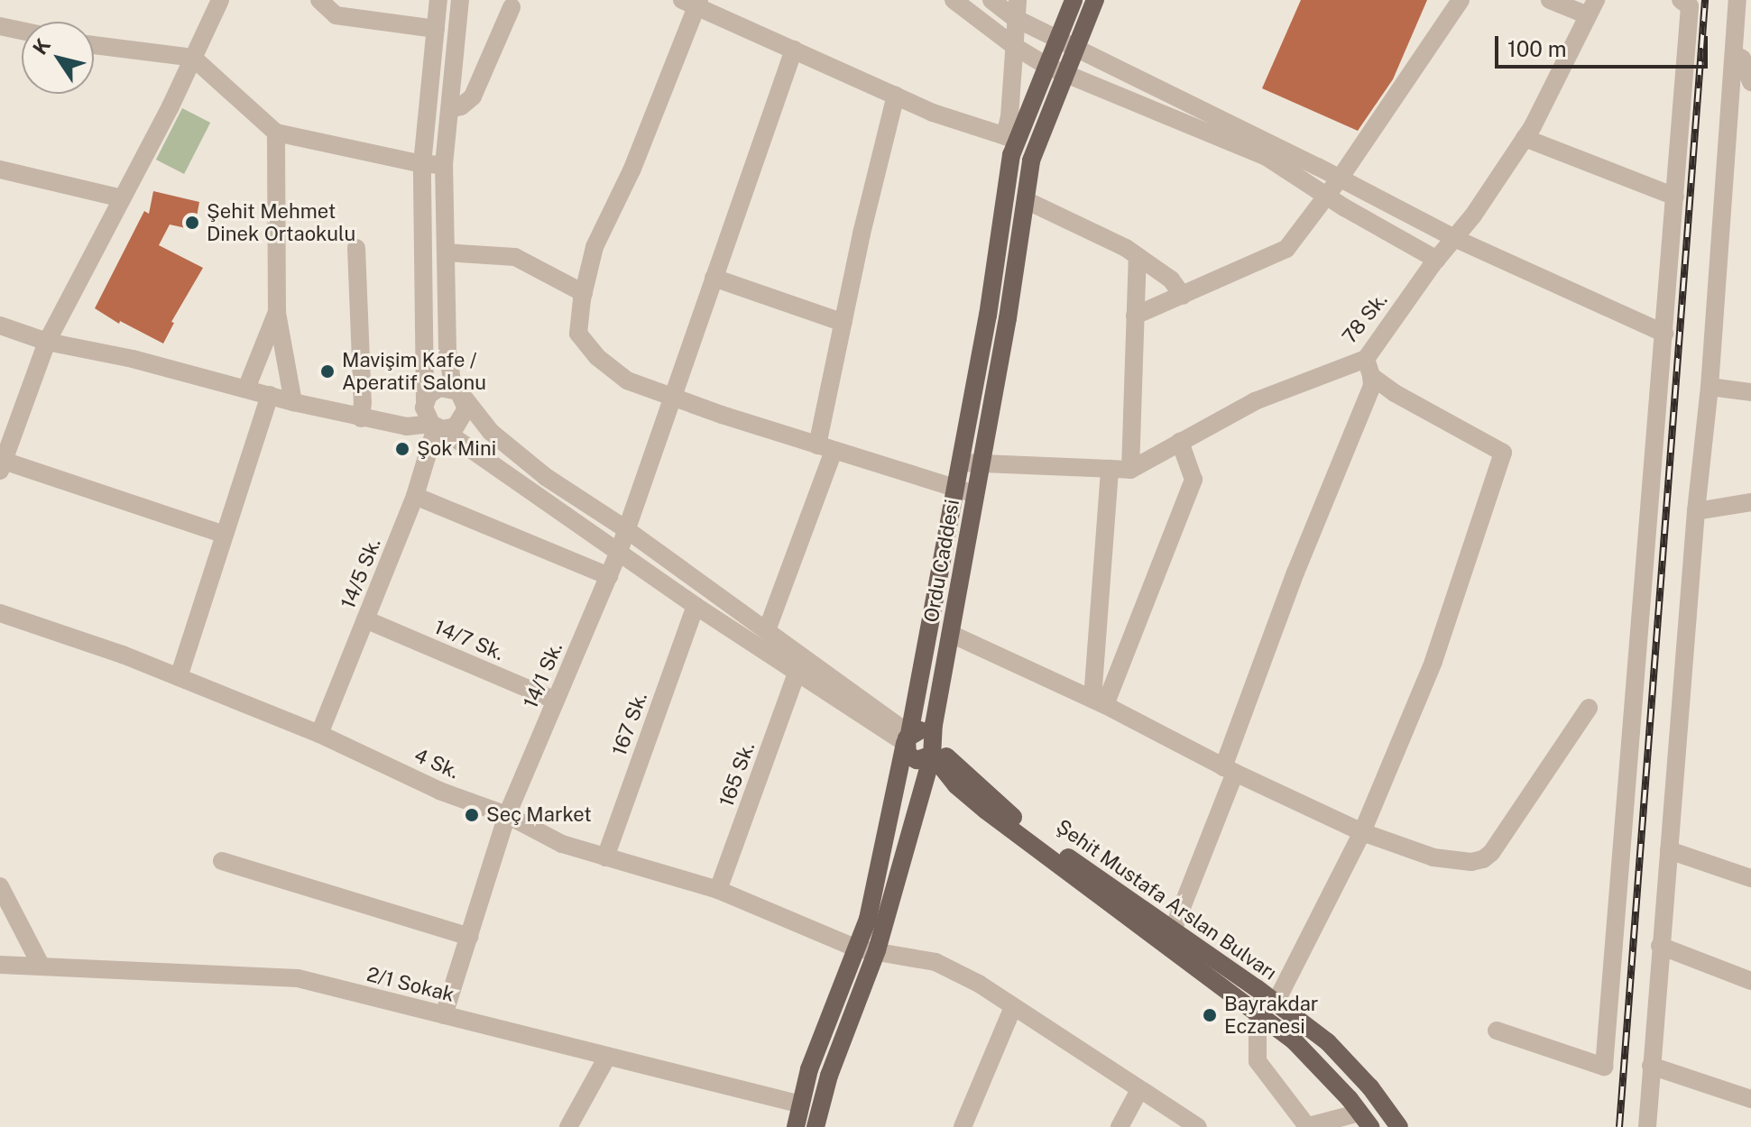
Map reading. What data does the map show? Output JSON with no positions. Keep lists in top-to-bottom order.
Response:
{
  "streets": {
    "main road": ["Ordu Caddesi", "Şehit Mustafa Arslan Bulvarı"],
    "street": [
      "78 Sk.",
      "14/5 Sk.",
      "14/7 Sk.",
      "14/1 Sk.",
      "167 Sk.",
      "4 Sk.",
      "165 Sk.",
      "2/1 Sokak"
    ]
  },
  "crossings": [
    ["Ordu Caddesi", "4 Sk."],
    ["Ordu Caddesi", "Şehit Mustafa Arslan Bulvarı"],
    ["Ordu Caddesi", "2/1 Sokak"],
    ["14/5 Sk.", "14/7 Sk."],
    ["14/5 Sk.", "4 Sk."],
    ["14/7 Sk.", "14/1 Sk."],
    ["14/1 Sk.", "4 Sk."],
    ["14/1 Sk.", "2/1 Sokak"],
    ["167 Sk.", "4 Sk."],
    ["4 Sk.", "165 Sk."]
  ],
  "places": [
    "Şehit Mehmet Dinek Ortaokulu",
    "Mavişim Kafe / Aperatif Salonu",
    "Şok Mini",
    "Seç Market",
    "Bayrakdar Eczanesi"
  ],
  "scale_bar": "100 m",
  "north": "top left"
}
